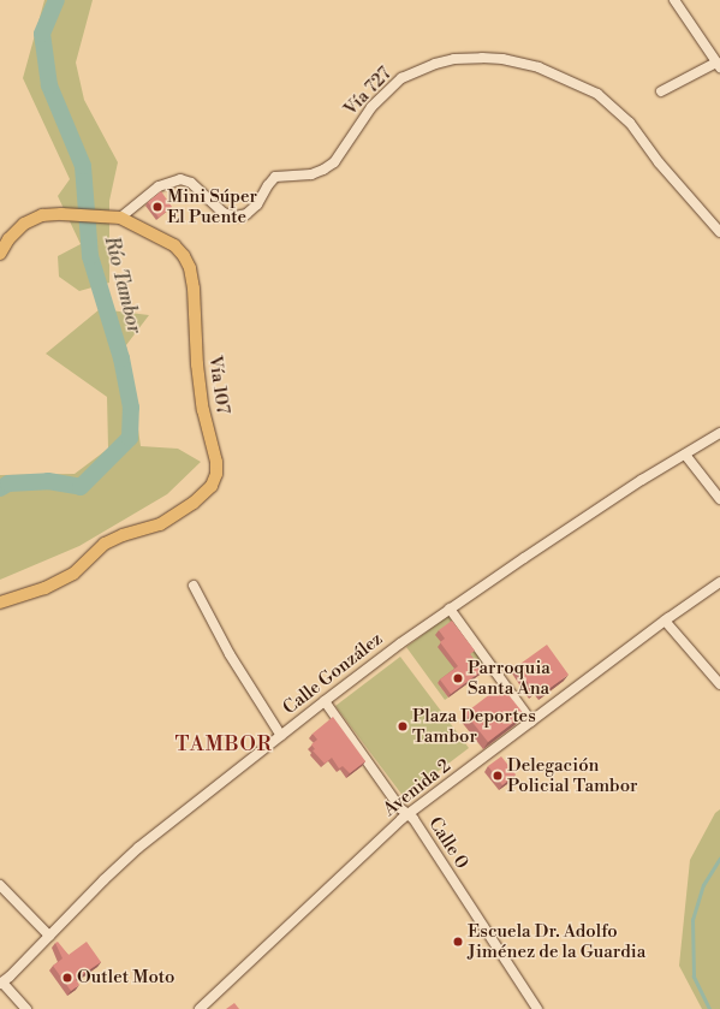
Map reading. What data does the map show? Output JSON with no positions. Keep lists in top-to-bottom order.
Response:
{
  "streets": {
    "main road": ["Vía 107"],
    "street": [
      "Vía 727",
      "Calle González",
      "Avenida 2",
      "Calle 0"
    ]
  },
  "crossings": [
    ["Vía 727", "Vía 107"],
    ["Calle González", "Calle 0"],
    ["Avenida 2", "Calle 0"]
  ],
  "districts": ["TAMBOR"],
  "water": ["Río Tambor"],
  "places": [
    "Mini Súper El Puente",
    "Parroquia Santa Ana",
    "Plaza Deportes Tambor",
    "Delegación Policial Tambor",
    "Escuela Dr. Adolfo Jiménez de la Guardia",
    "Outlet Moto"
  ]
}
